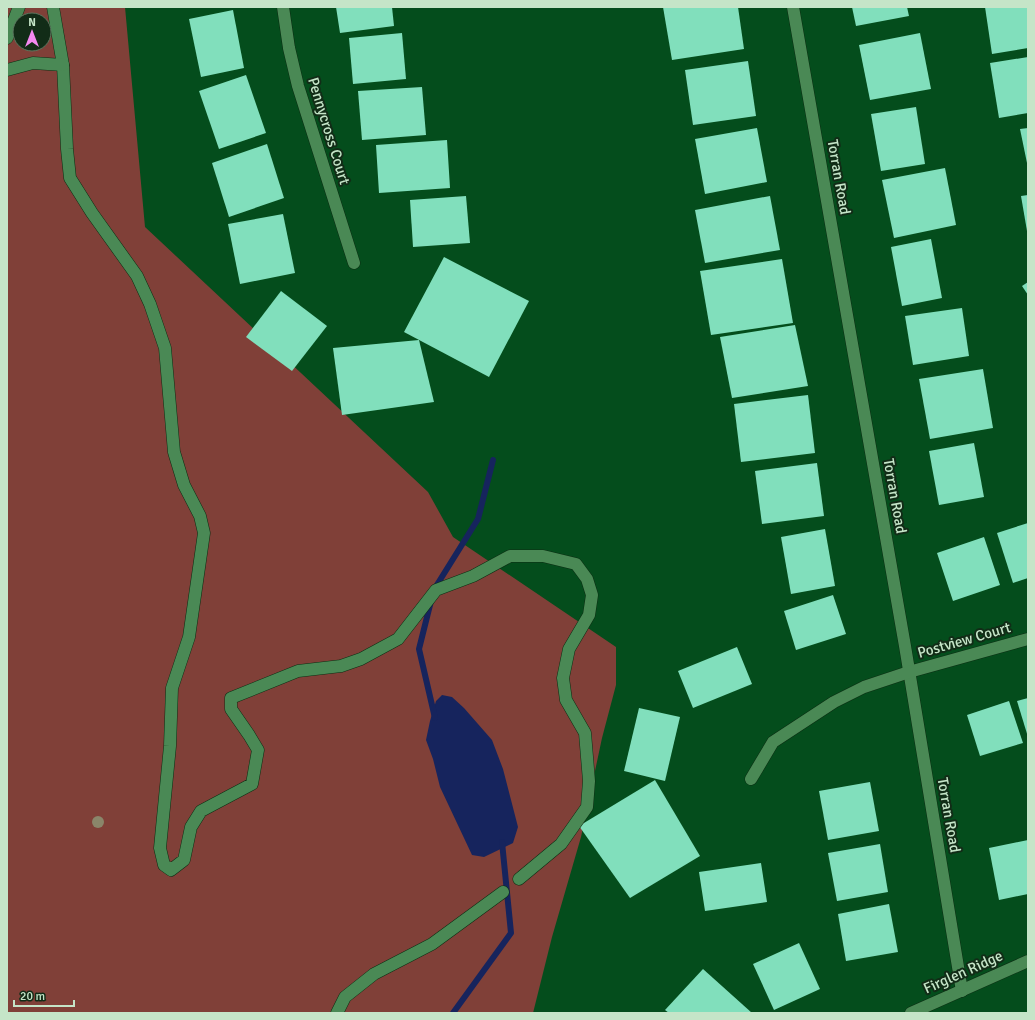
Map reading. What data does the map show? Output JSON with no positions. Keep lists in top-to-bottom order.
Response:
{
  "streets": {
    "street": [
      "Pennycross Court",
      "Torran Road",
      "Postview Court",
      "Firglen Ridge"
    ]
  },
  "crossings": [
    ["Torran Road", "Postview Court"],
    ["Torran Road", "Firglen Ridge"]
  ],
  "scale_bar": "20 m",
  "north": "top"
}
